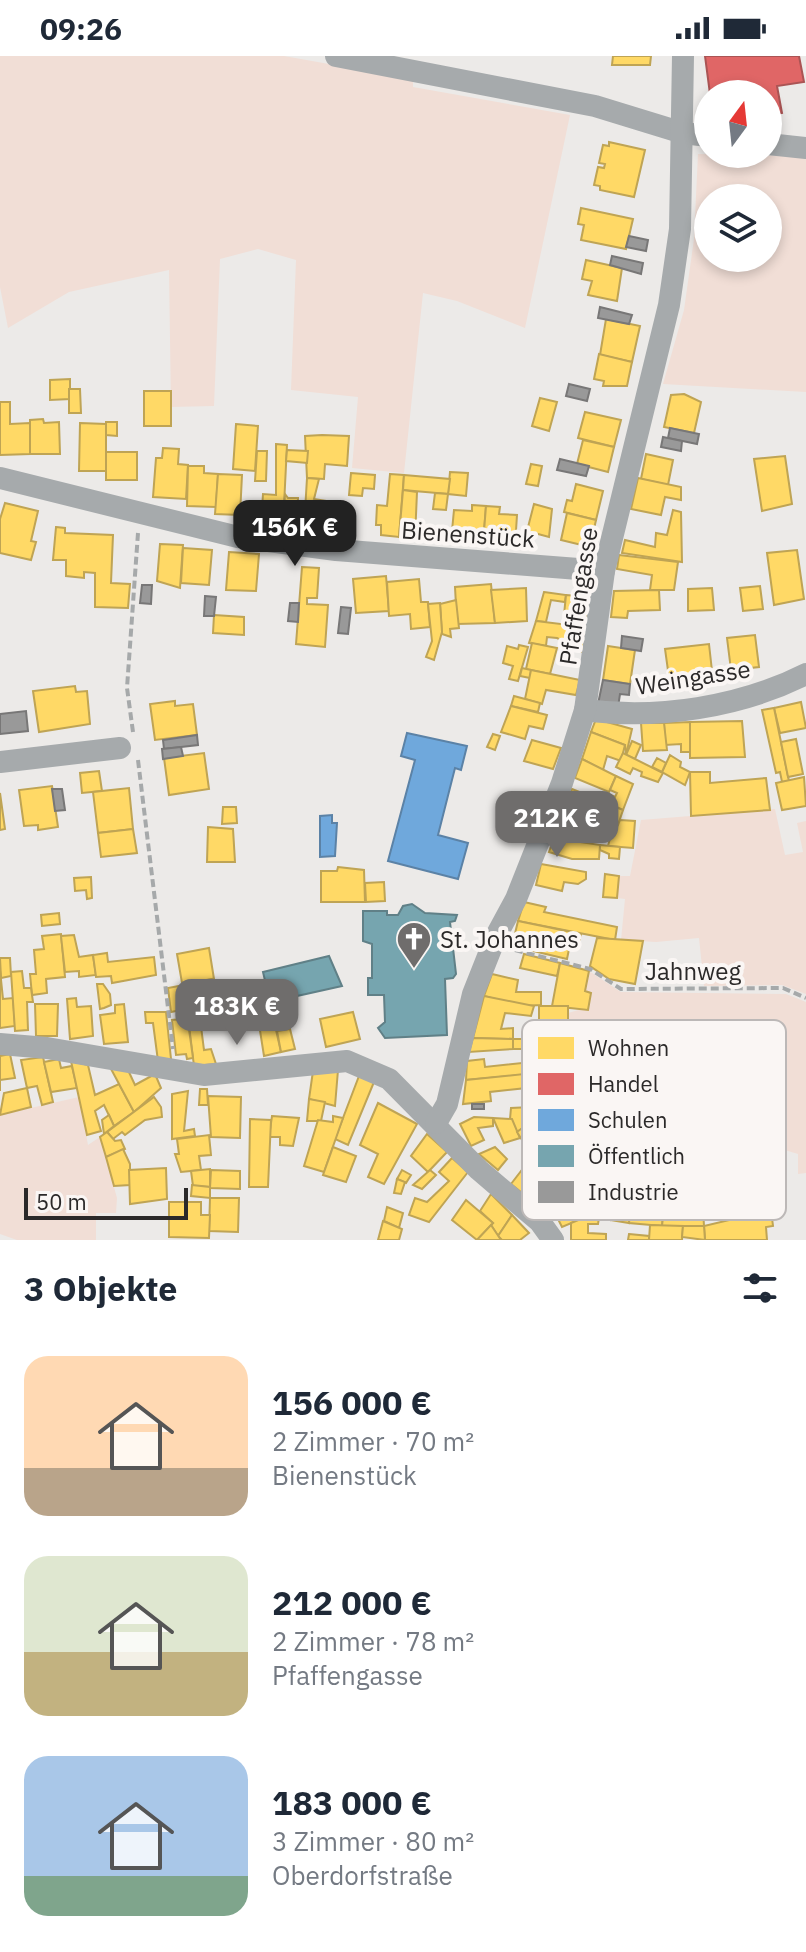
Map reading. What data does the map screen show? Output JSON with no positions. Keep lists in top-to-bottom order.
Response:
{
  "streets": {
    "street": ["Bienenstück", "Pfaffengasse", "Weingasse"],
    "path": ["Jahnweg"]
  },
  "crossings": [
    ["Bienenstück", "Pfaffengasse"],
    ["Pfaffengasse", "Weingasse"],
    ["Pfaffengasse", "Jahnweg"]
  ],
  "places": {
    "church": ["St. Johannes"]
  },
  "legend": [
    "Wohnen",
    "Handel",
    "Schulen",
    "Öffentlich",
    "Industrie"
  ],
  "scale_bar": "50 m",
  "north": "top",
  "page": {
    "status": "09:26",
    "price": ["156K €", "212K €", "183K €"],
    "scale": "50 m",
    "heading": "3 Objekte",
    "list": [
      {
        "name": "156 000 €",
        "note": "2 Zimmer · 70 m² · Bienenstück"
      },
      {
        "name": "212 000 €",
        "note": "2 Zimmer · 78 m² · Pfaffengasse"
      },
      {
        "name": "183 000 €",
        "note": "3 Zimmer · 80 m² · Oberdorfstraße"
      }
    ]
  }
}
